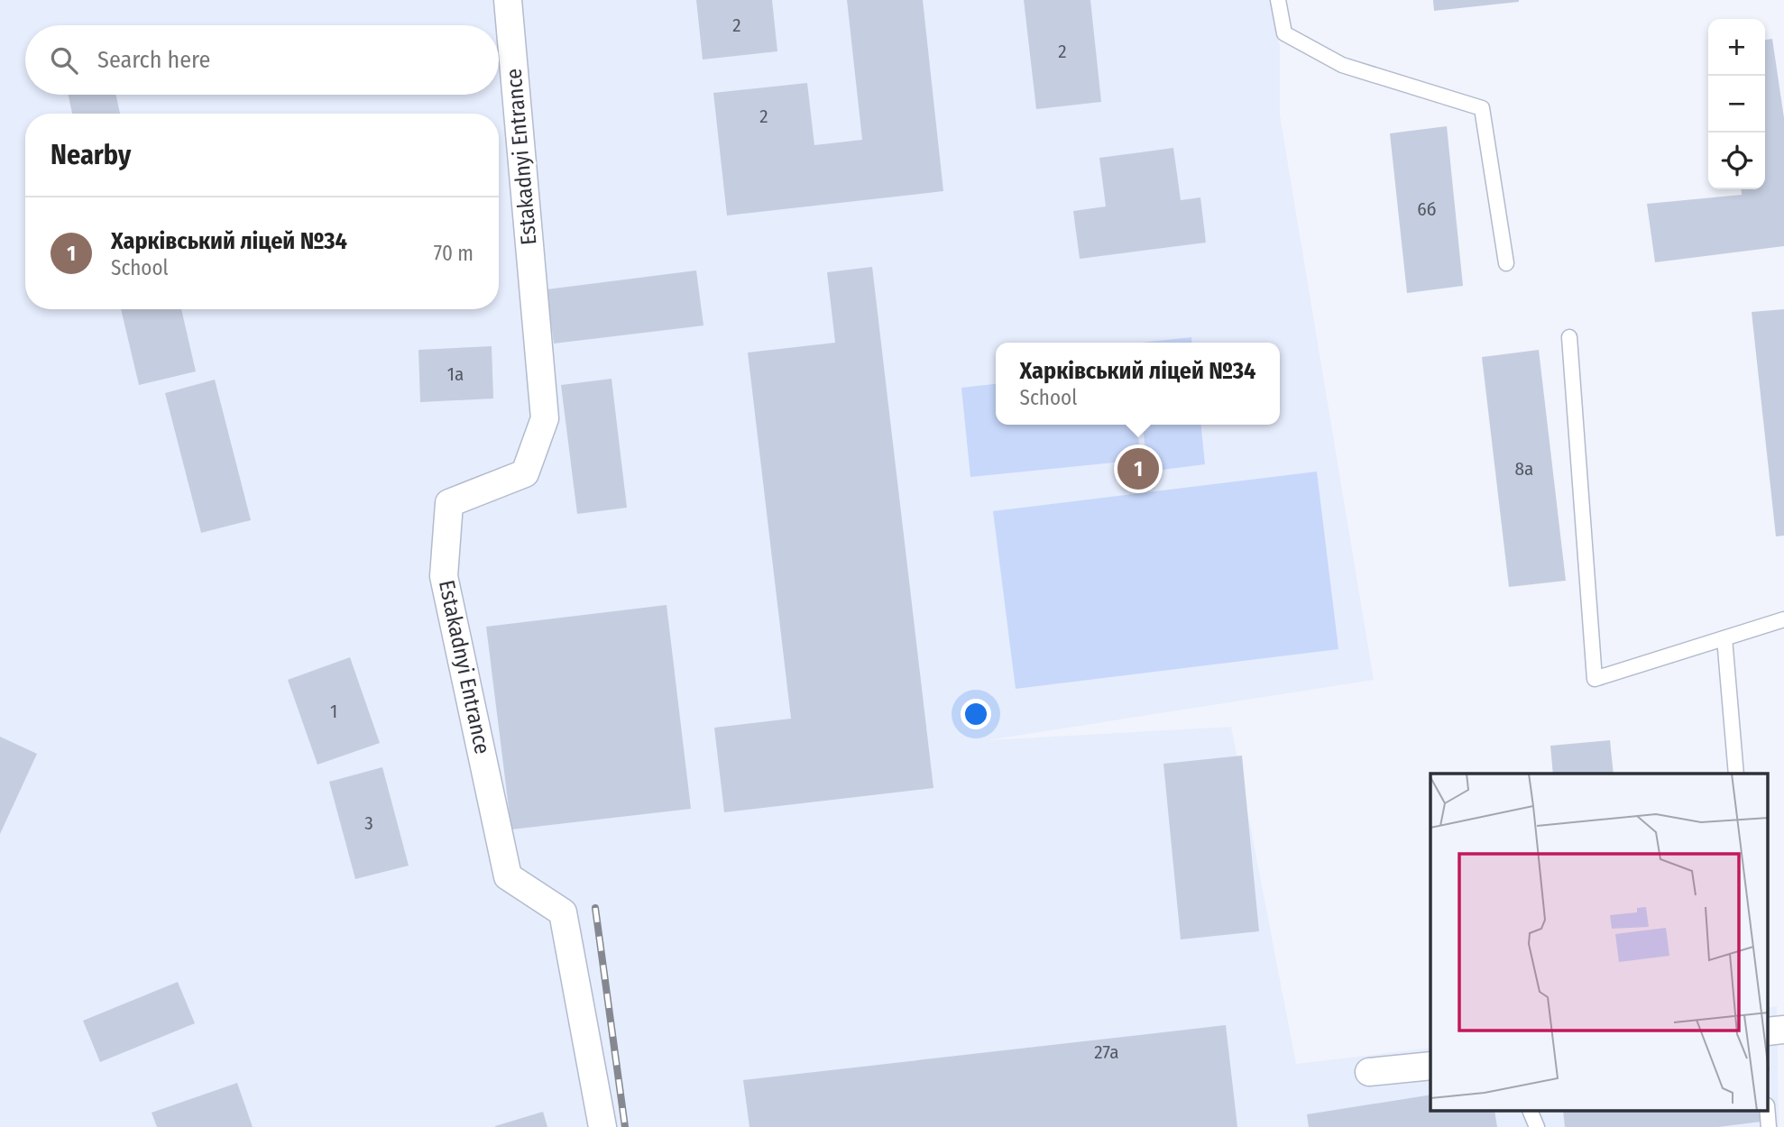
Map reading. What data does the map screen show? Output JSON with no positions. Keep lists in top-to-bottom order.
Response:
{
  "streets": {
    "street": ["Estakadnyi Entrance"]
  },
  "house_numbers": [
    "2",
    "2",
    "2",
    "6б",
    "1а",
    "8а",
    "1",
    "3",
    "27а"
  ],
  "page": {
    "map_buttons": ["+", "−"],
    "search": "Search here",
    "heading": "Nearby",
    "list": [
      {
        "mark": "1",
        "name": "Харківський ліцей №34",
        "note": "School",
        "value": "70 m"
      }
    ],
    "popup": ["Харківський ліцей №34", "School"],
    "pins": "1"
  }
}
